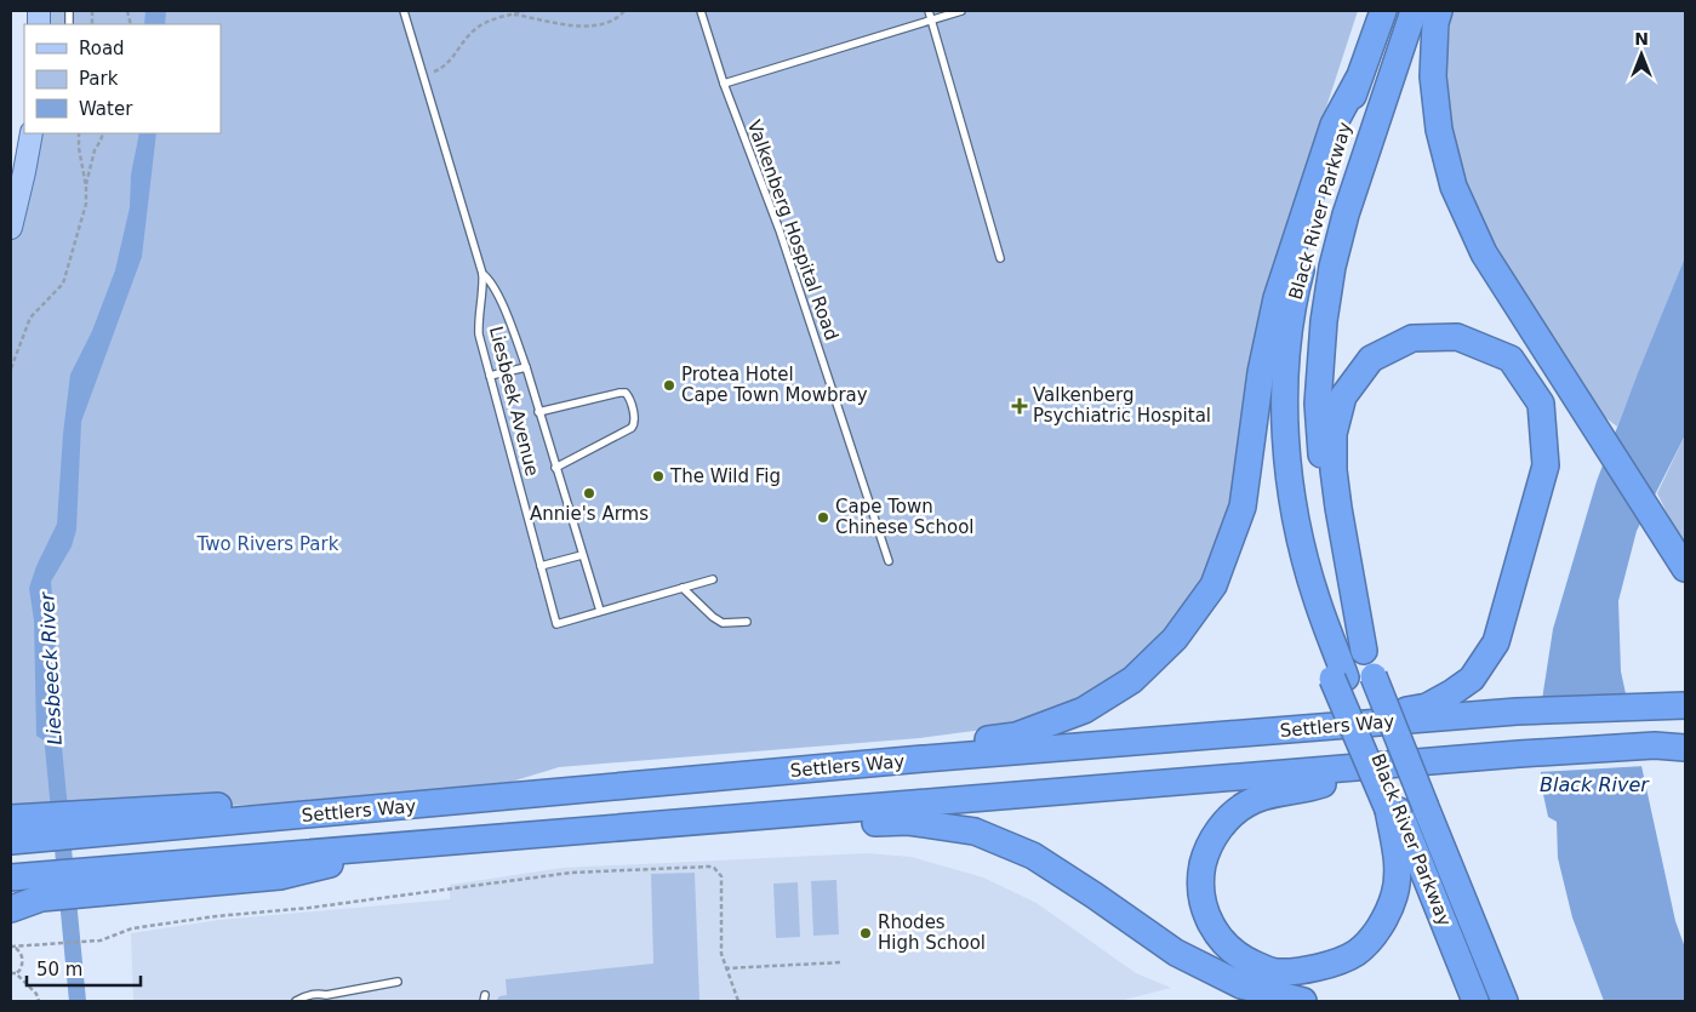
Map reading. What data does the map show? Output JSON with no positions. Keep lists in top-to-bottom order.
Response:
{
  "streets": {
    "highway": ["Black River Parkway", "Settlers Way"],
    "lane": ["Valkenberg Hospital Road", "Liesbeek Avenue"]
  },
  "water": ["Liesbeeck River", "Black River"],
  "parks": ["Two Rivers Park"],
  "places": {
    "other": [
      "Protea Hotel Cape Town Mowbray",
      "The Wild Fig",
      "Annie's Arms",
      "Cape Town Chinese School",
      "Rhodes High School"
    ],
    "health": ["Valkenberg Psychiatric Hospital"]
  },
  "legend": ["Road", "Park", "Water"],
  "scale_bar": "50 m",
  "north": "top"
}
